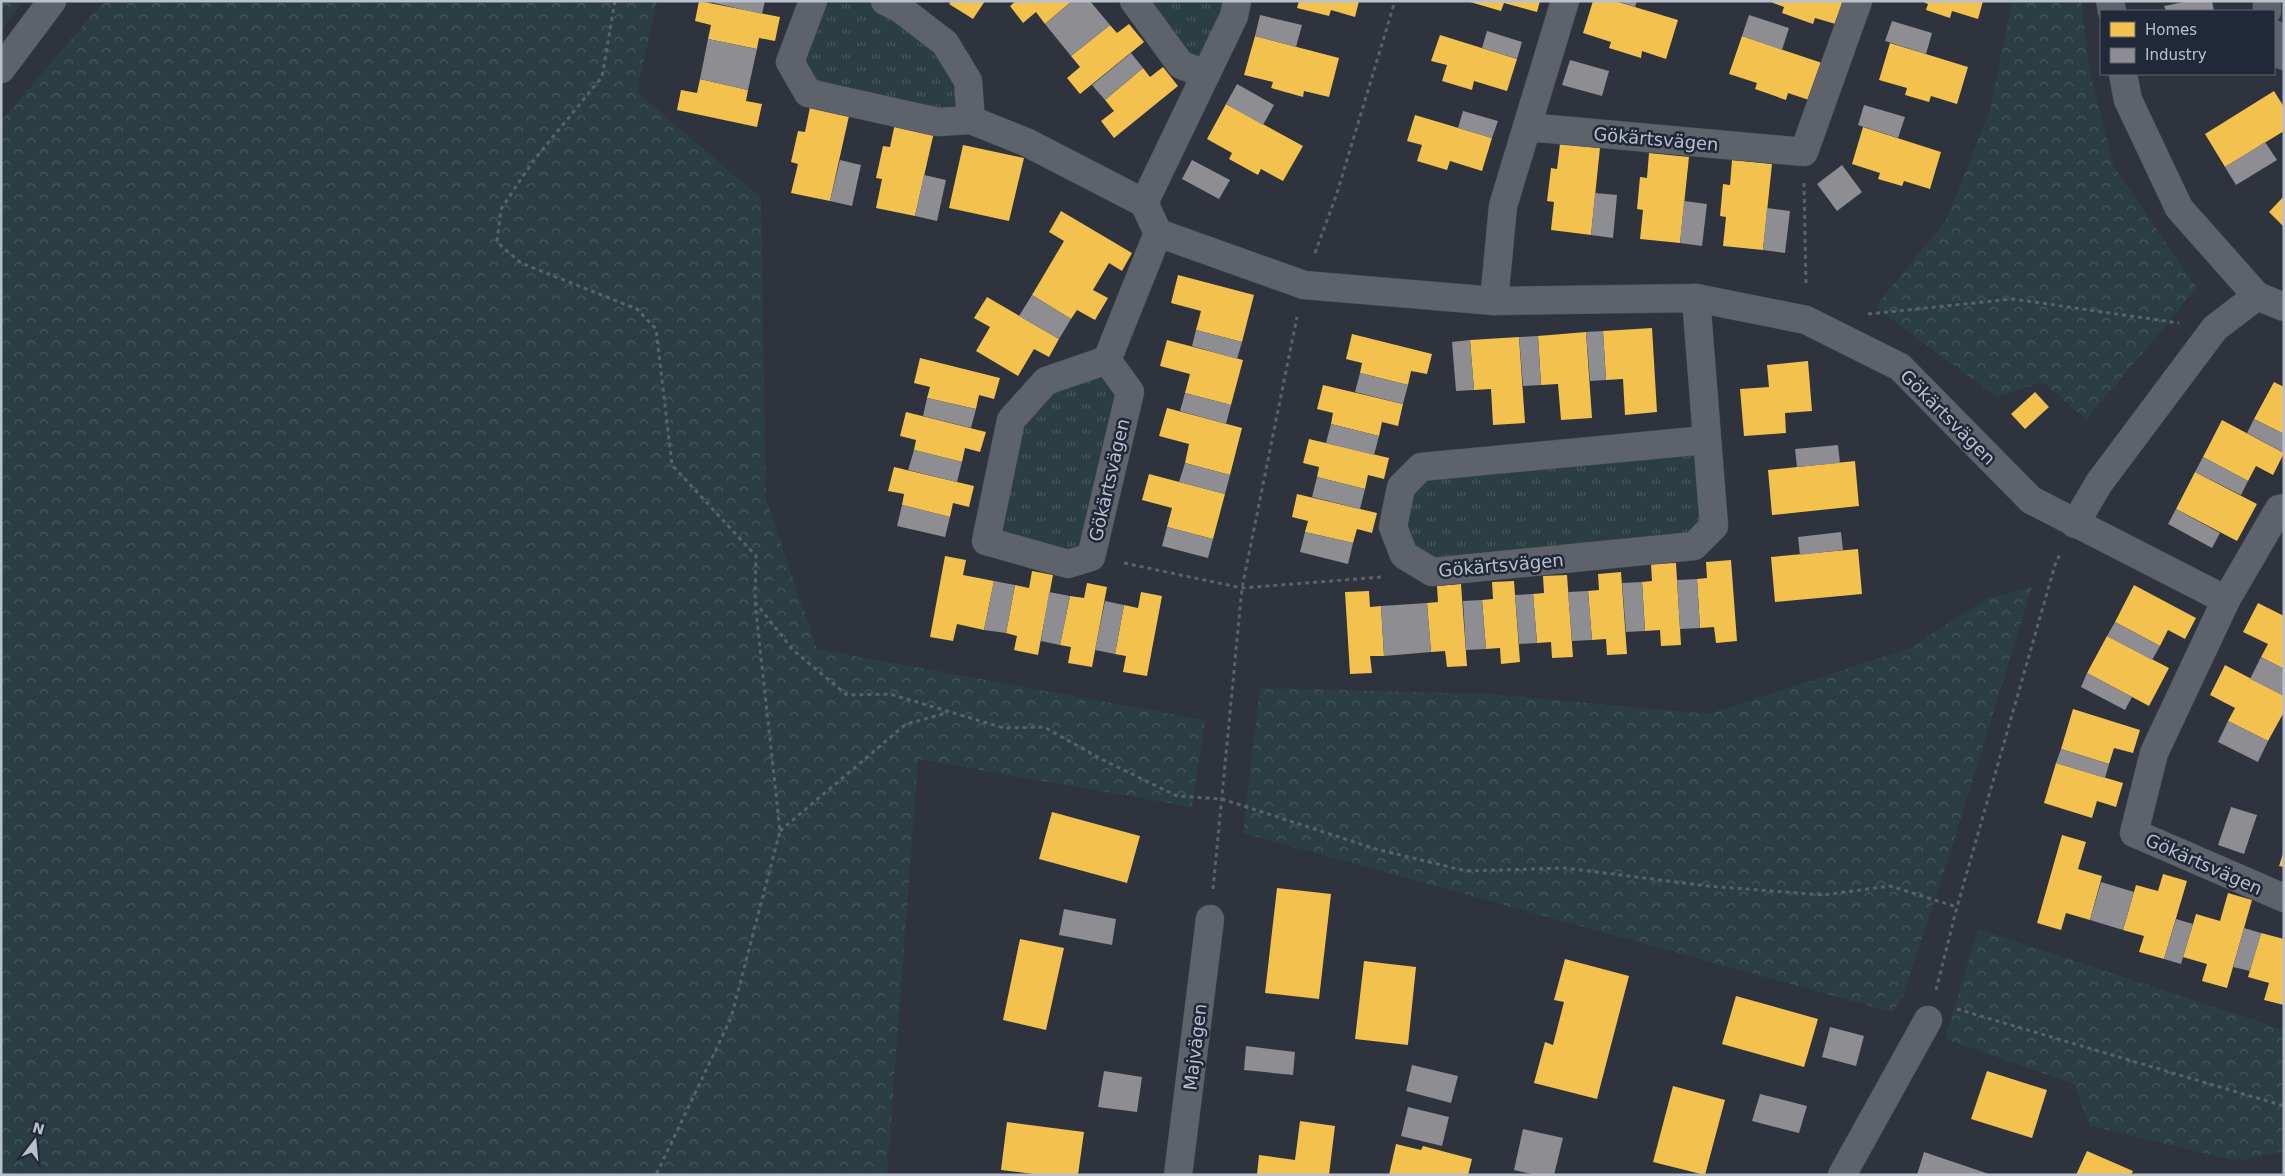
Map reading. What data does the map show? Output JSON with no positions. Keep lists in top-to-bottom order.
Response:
{
  "streets": {
    "street": ["Gökärtsvägen", "Majvägen"]
  },
  "legend": ["Homes", "Industry"],
  "north": "top"
}
